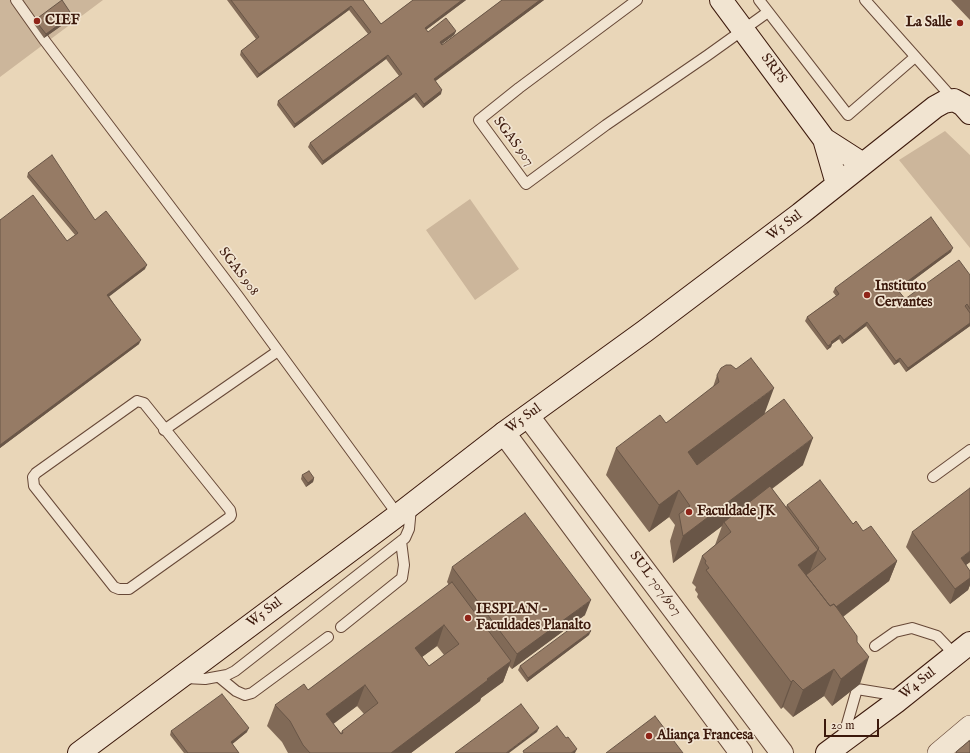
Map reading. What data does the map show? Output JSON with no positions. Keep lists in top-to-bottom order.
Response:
{
  "streets": {
    "main road": [
      "SRPS",
      "W5 Sul",
      "SUL 707/907",
      "W4 Sul"
    ],
    "lane": ["SGAS 907", "SGAS 908"]
  },
  "crossings": [
    ["SRPS", "SGAS 907"],
    ["SRPS", "W5 Sul"],
    ["W5 Sul", "SGAS 908"],
    ["W5 Sul", "SUL 707/907"]
  ],
  "places": [
    "CIEF",
    "La Salle",
    "Instituto Cervantes",
    "Faculdade JK",
    "IESPLAN - Faculdades Planalto",
    "Aliança Francesa"
  ],
  "scale_bar": "20 m"
}
